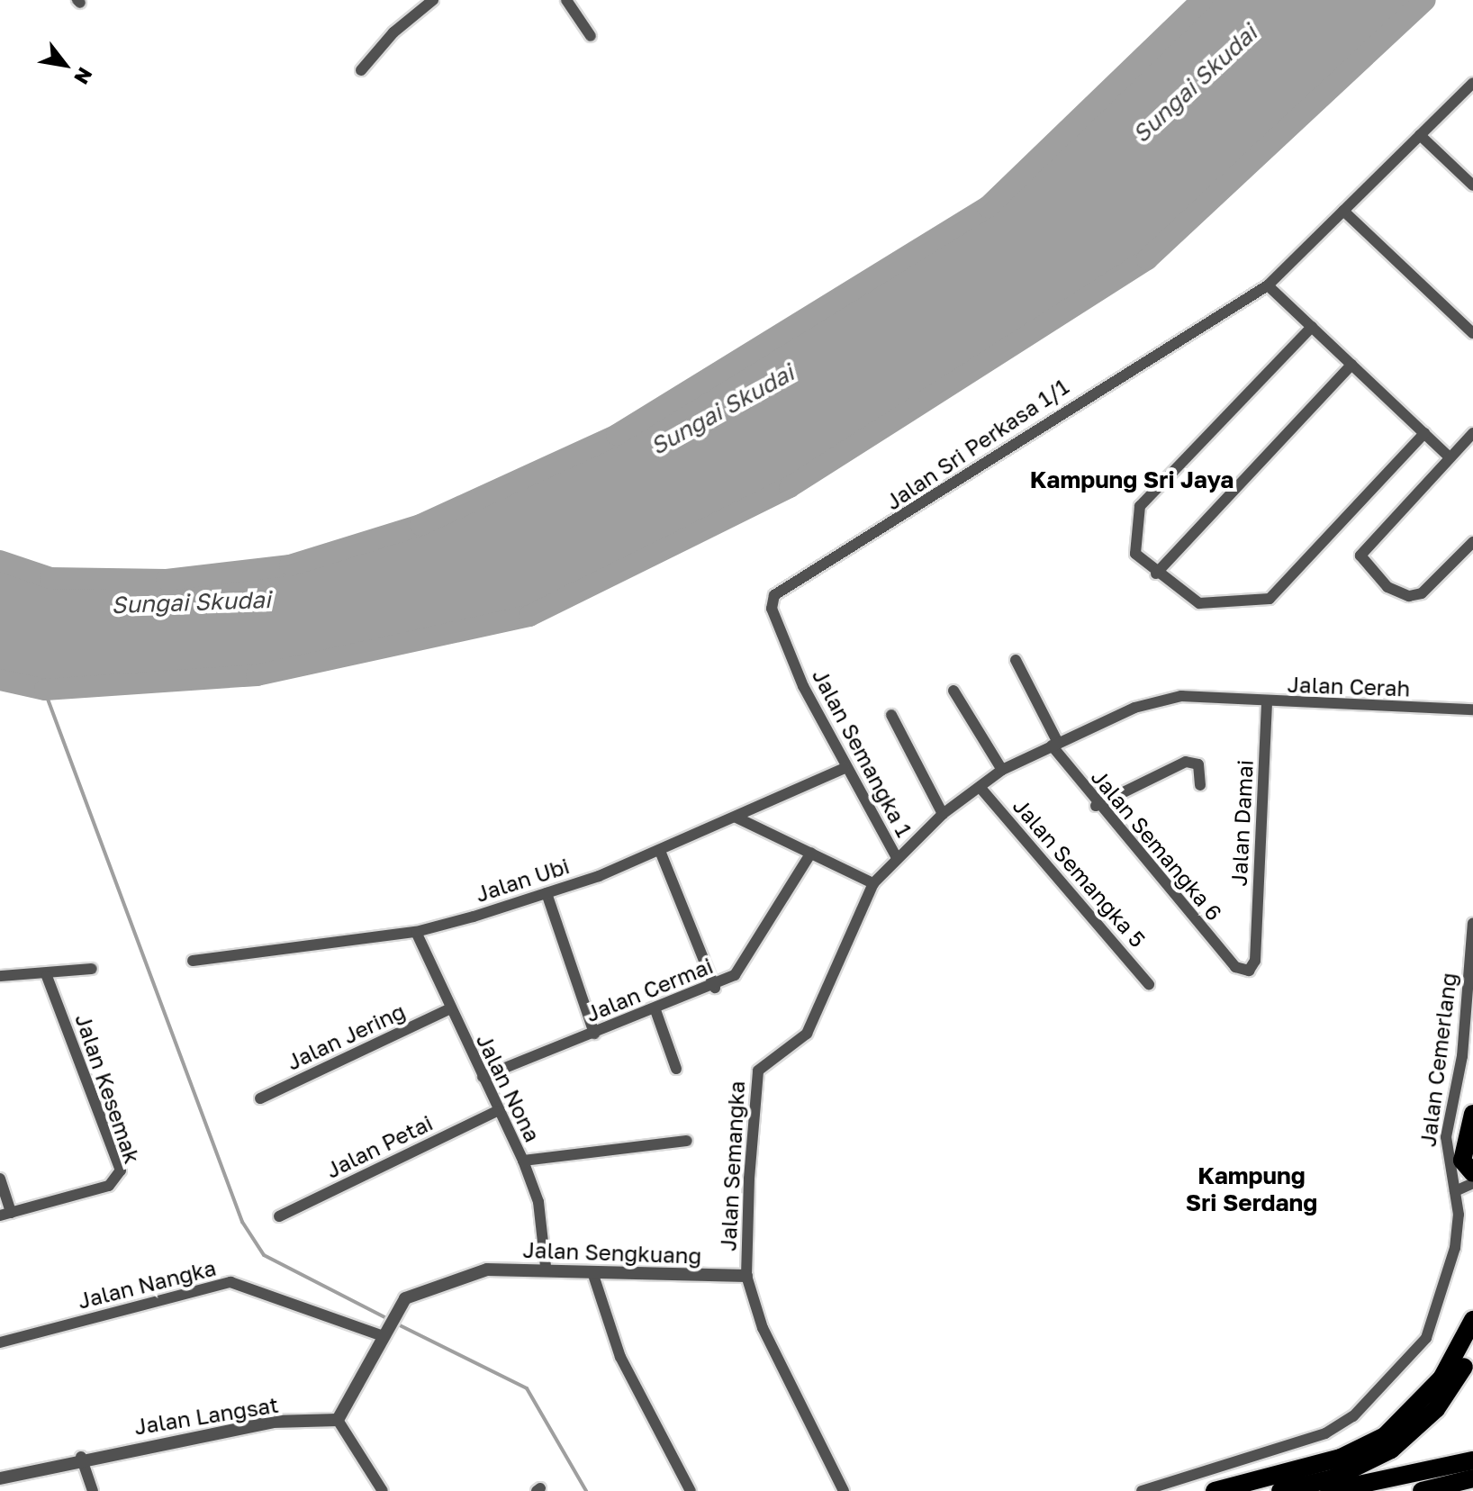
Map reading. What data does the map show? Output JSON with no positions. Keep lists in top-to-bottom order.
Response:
{
  "streets": {
    "street": [
      "Jalan Sri Perkasa 1/1",
      "Jalan Cerah",
      "Jalan Semangka 1",
      "Jalan Damai",
      "Jalan Semangka 6",
      "Jalan Semangka 5",
      "Jalan Ubi",
      "Jalan Cermai",
      "Jalan Jering",
      "Jalan Cemerlang",
      "Jalan Nona",
      "Jalan Kesemak",
      "Jalan Petai",
      "Jalan Semangka",
      "Jalan Sengkuang",
      "Jalan Nangka",
      "Jalan Langsat"
    ]
  },
  "crossings": [
    ["Jalan Sri Perkasa 1/1", "Jalan Semangka 1"],
    ["Jalan Cerah", "Jalan Damai"],
    ["Jalan Cerah", "Jalan Semangka"],
    ["Jalan Semangka 1", "Jalan Ubi"],
    ["Jalan Semangka 1", "Jalan Semangka"],
    ["Jalan Damai", "Jalan Semangka 6"],
    ["Jalan Semangka 6", "Jalan Semangka"],
    ["Jalan Semangka 5", "Jalan Semangka"],
    ["Jalan Ubi", "Jalan Nona"],
    ["Jalan Cermai", "Jalan Nona"],
    ["Jalan Jering", "Jalan Nona"],
    ["Jalan Nona", "Jalan Petai"],
    ["Jalan Nona", "Jalan Sengkuang"],
    ["Jalan Semangka", "Jalan Sengkuang"],
    ["Jalan Sengkuang", "Jalan Nangka"],
    ["Jalan Sengkuang", "Jalan Langsat"]
  ],
  "districts": ["Kampung Sri Jaya", "Kampung Sri Serdang"],
  "water": ["Sungai Skudai"],
  "north": "bottom right"
}
